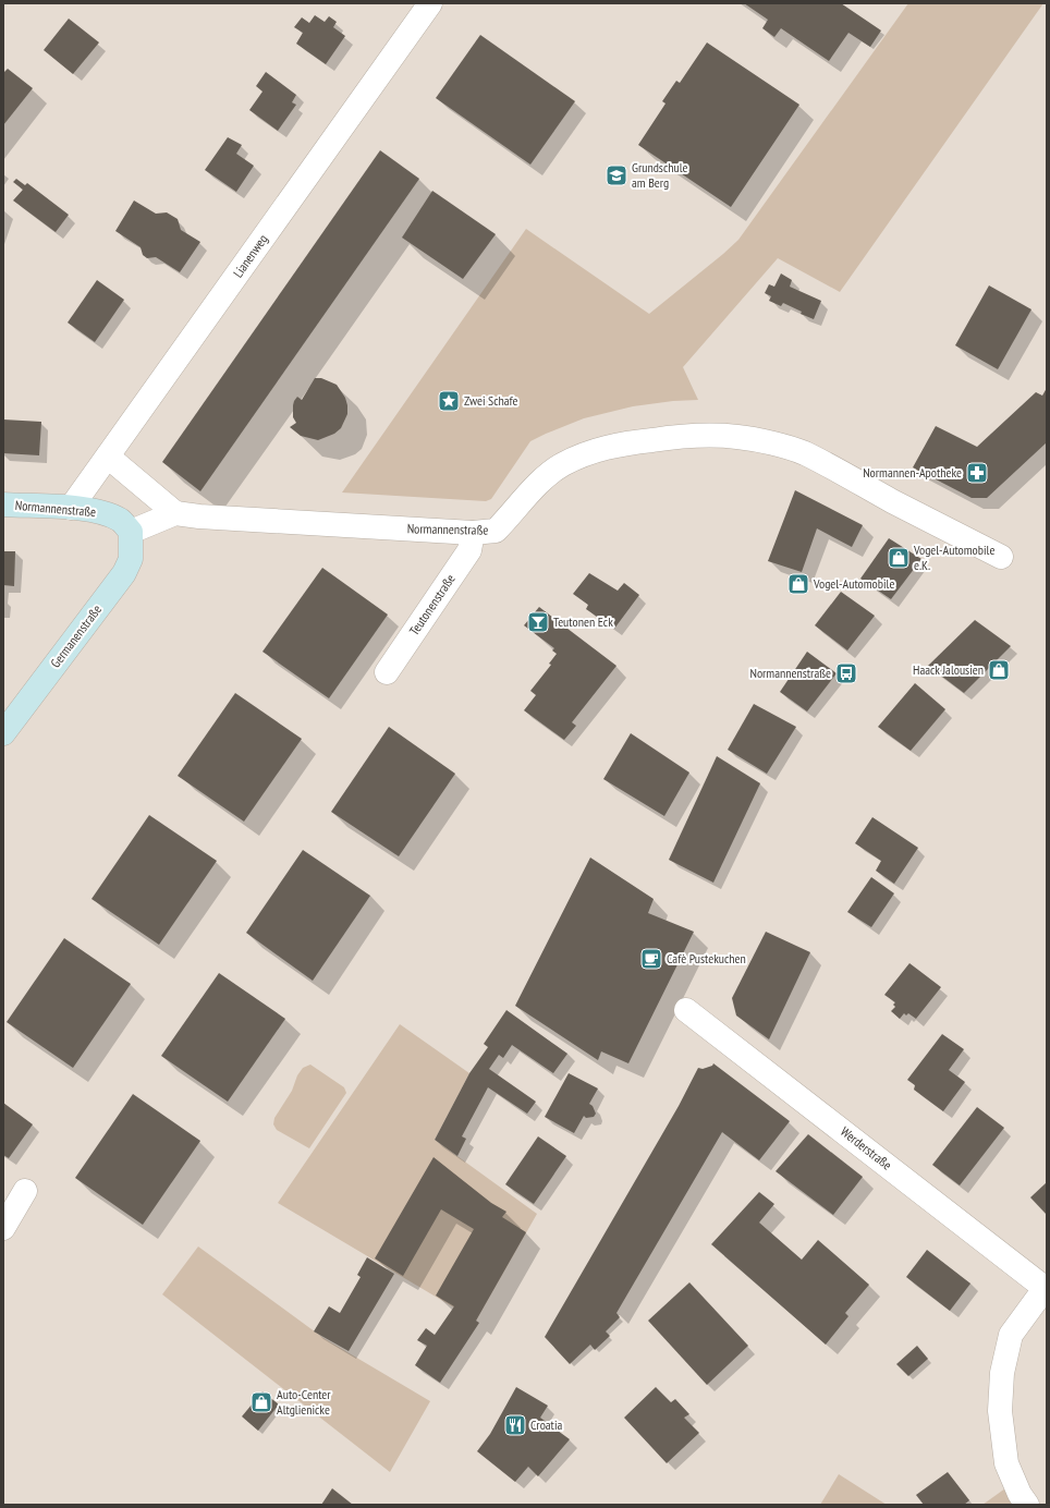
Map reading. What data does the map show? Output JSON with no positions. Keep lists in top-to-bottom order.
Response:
{
  "streets": {
    "street": [
      "Lianenweg",
      "Normannenstraße",
      "Teutonenstraße",
      "Germanenstraße",
      "Werderstraße"
    ]
  },
  "crossings": [
    ["Lianenweg", "Normannenstraße"],
    ["Normannenstraße", "Teutonenstraße"],
    ["Normannenstraße", "Germanenstraße"]
  ],
  "places": {
    "school or university": ["Grundschule am Berg"],
    "place": ["Zwei Schafe"],
    "pharmacy": ["Normannen-Apotheke"],
    "shop": [
      "Vogel-Automobile e.K.",
      "Vogel-Automobile",
      "Haack Jalousien",
      "Auto-Center Altglienicke"
    ],
    "bar": ["Teutonen Eck"],
    "bus stop": ["Normannenstraße"],
    "cafe": ["Cafè Pustekuchen"],
    "restaurant": ["Croatia"]
  }
}
